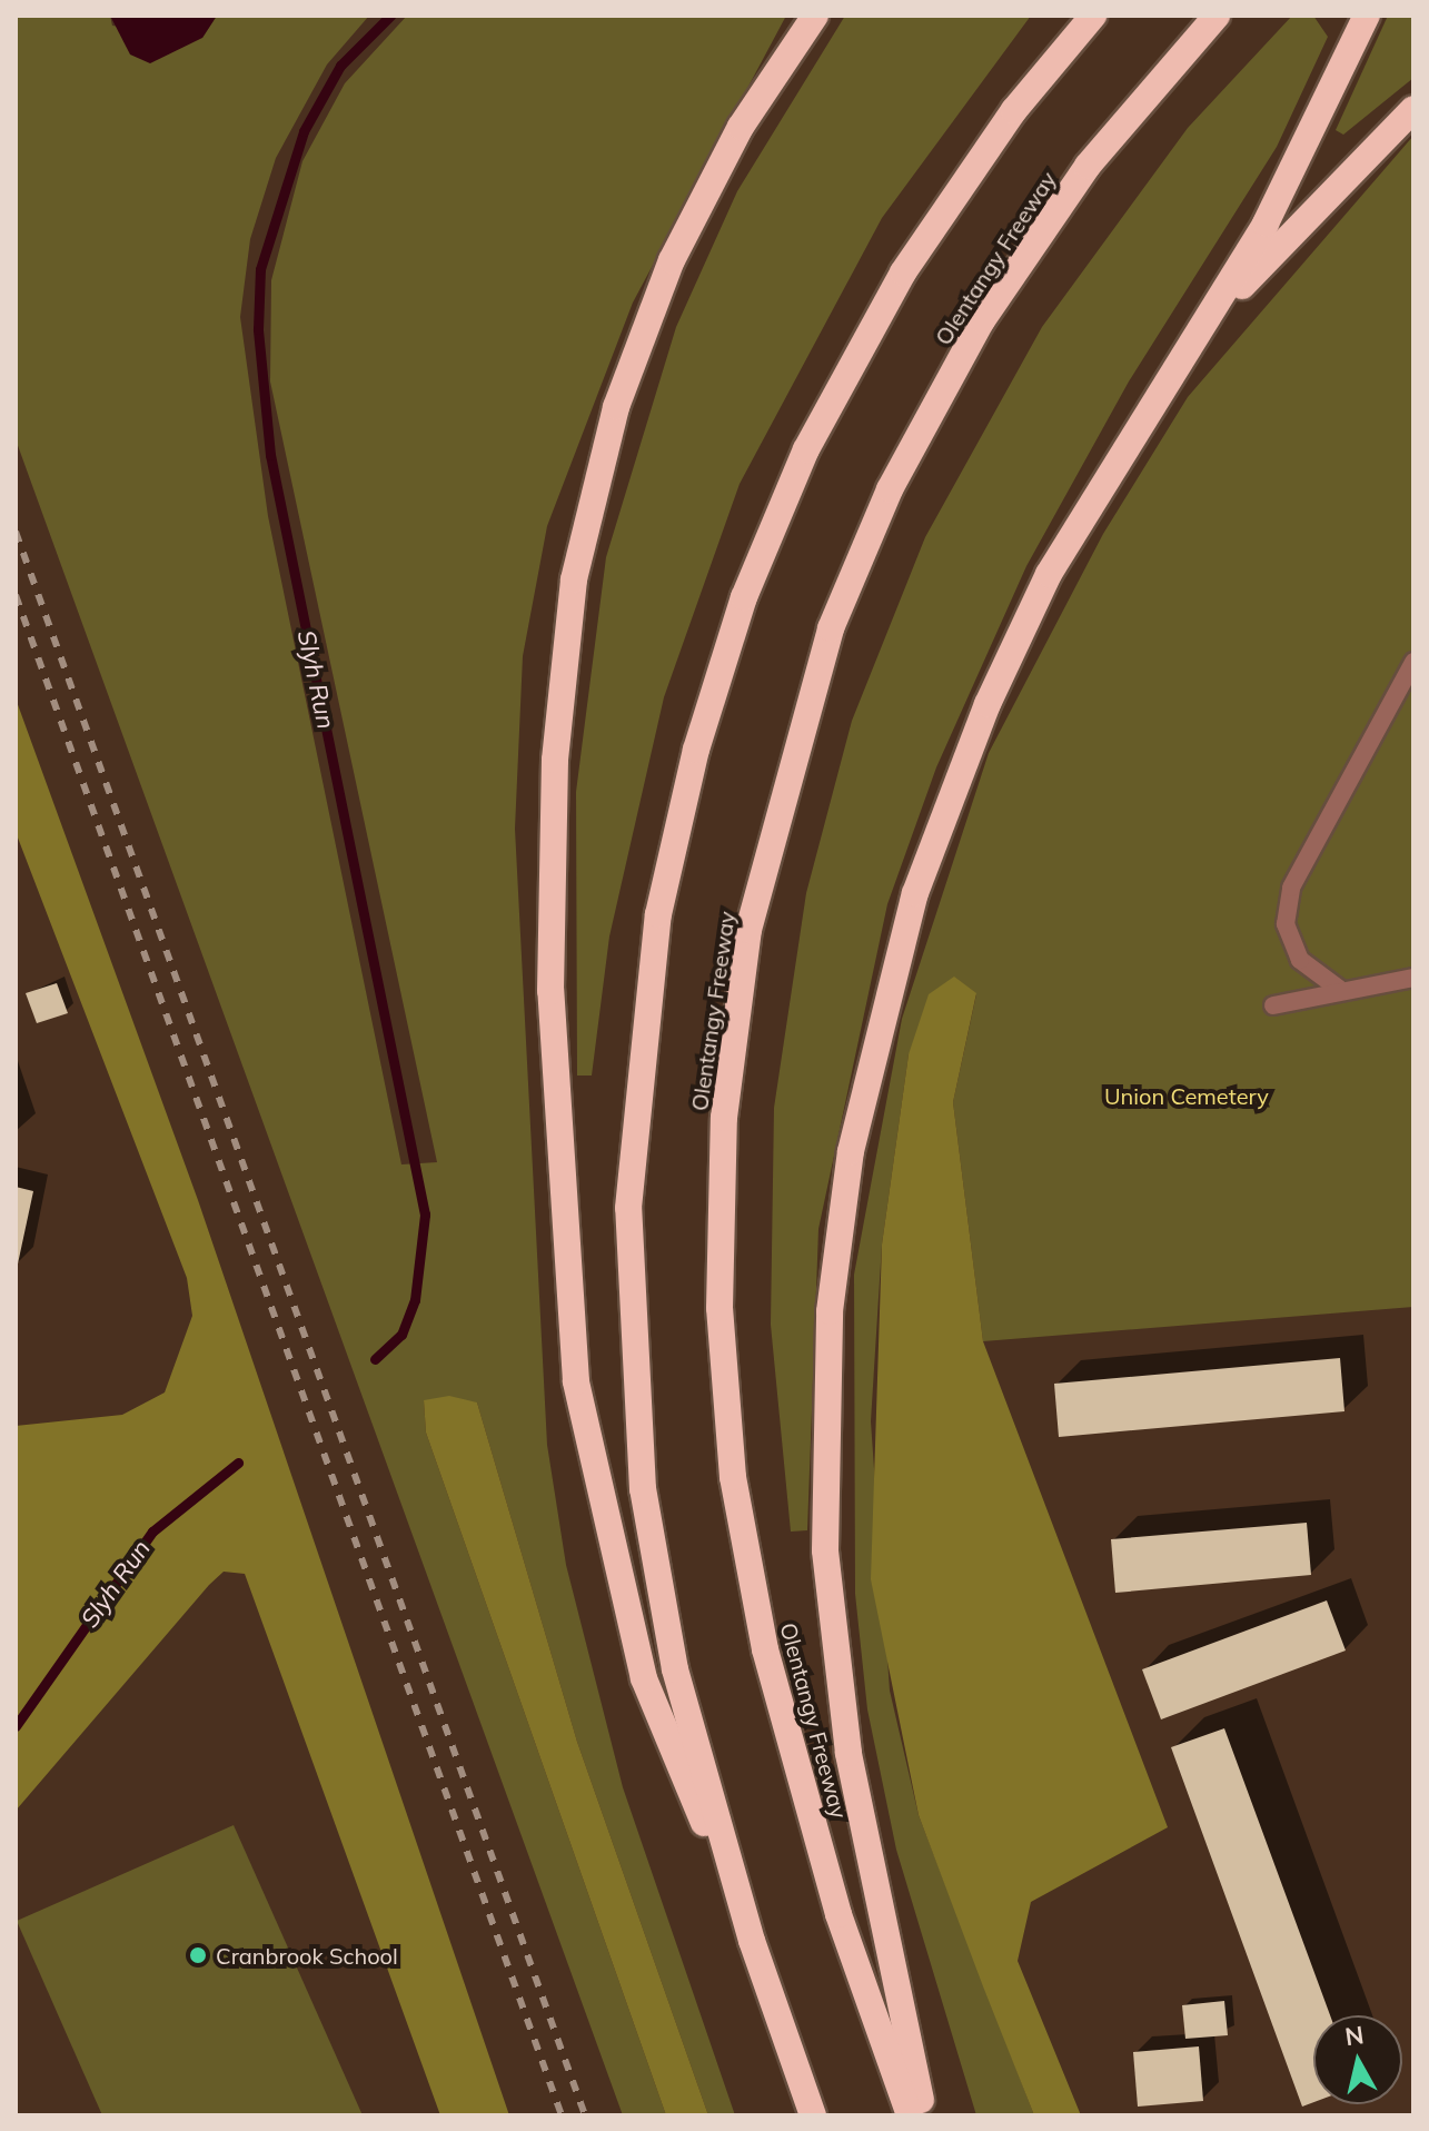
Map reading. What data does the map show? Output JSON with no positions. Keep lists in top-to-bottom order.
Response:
{
  "streets": {
    "highway": ["Olentangy Freeway"]
  },
  "water": ["Slyh Run"],
  "parks": ["Union Cemetery"],
  "places": ["Cranbrook School"],
  "north": "top"
}
